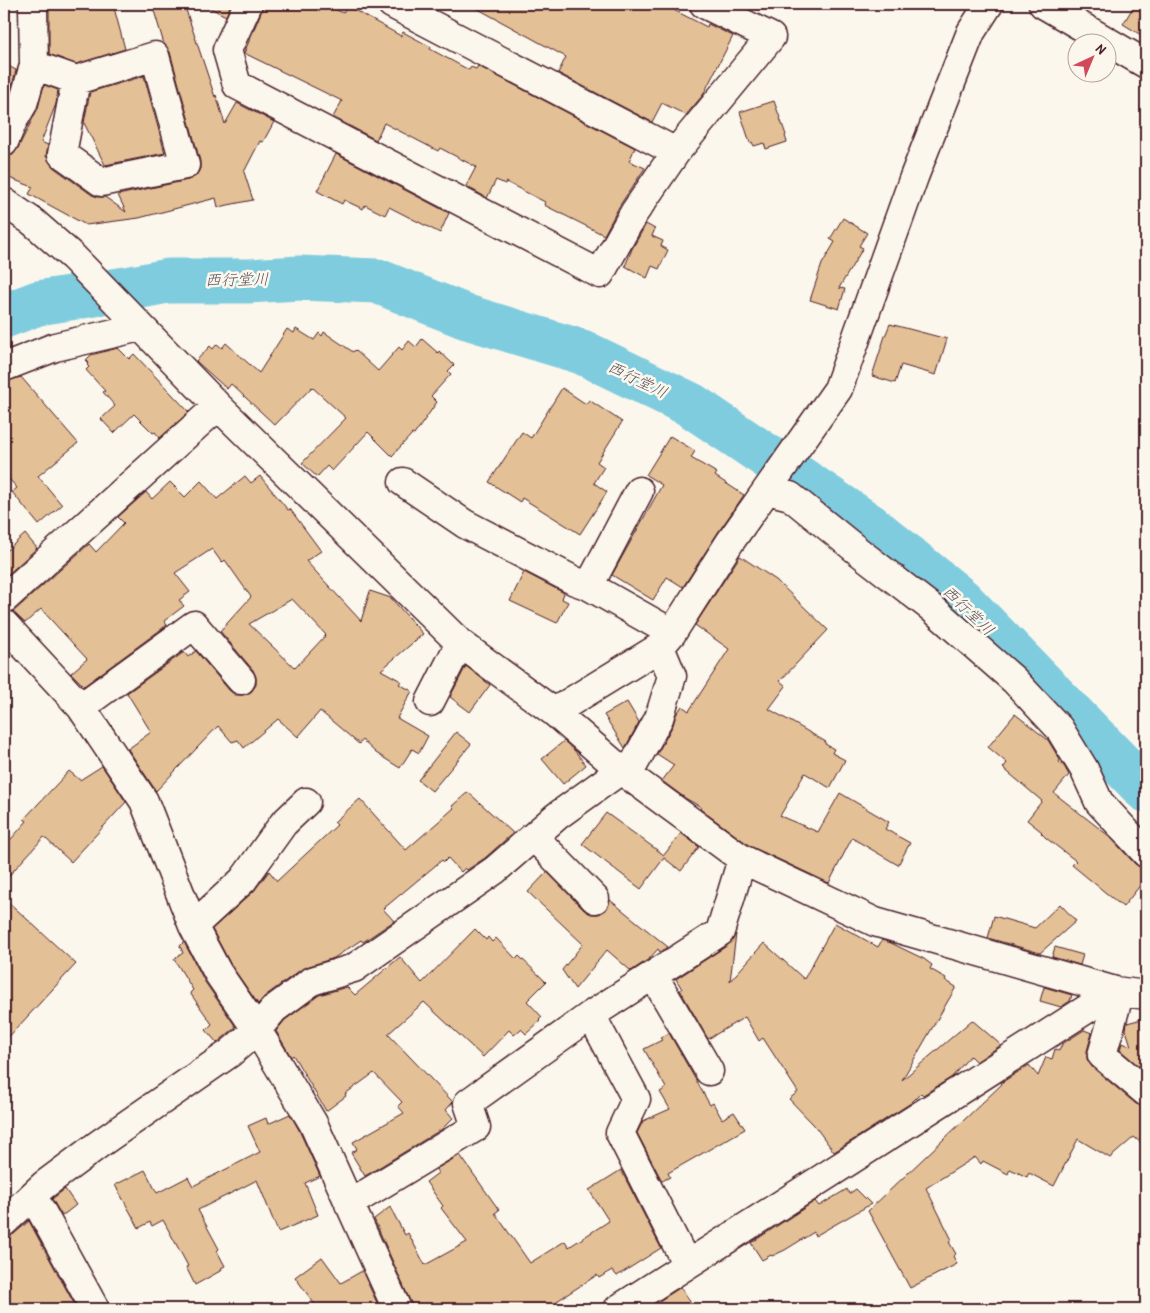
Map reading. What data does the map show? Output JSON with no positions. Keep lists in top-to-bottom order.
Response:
{
  "water": ["西行堂川"],
  "north": "top right"
}
